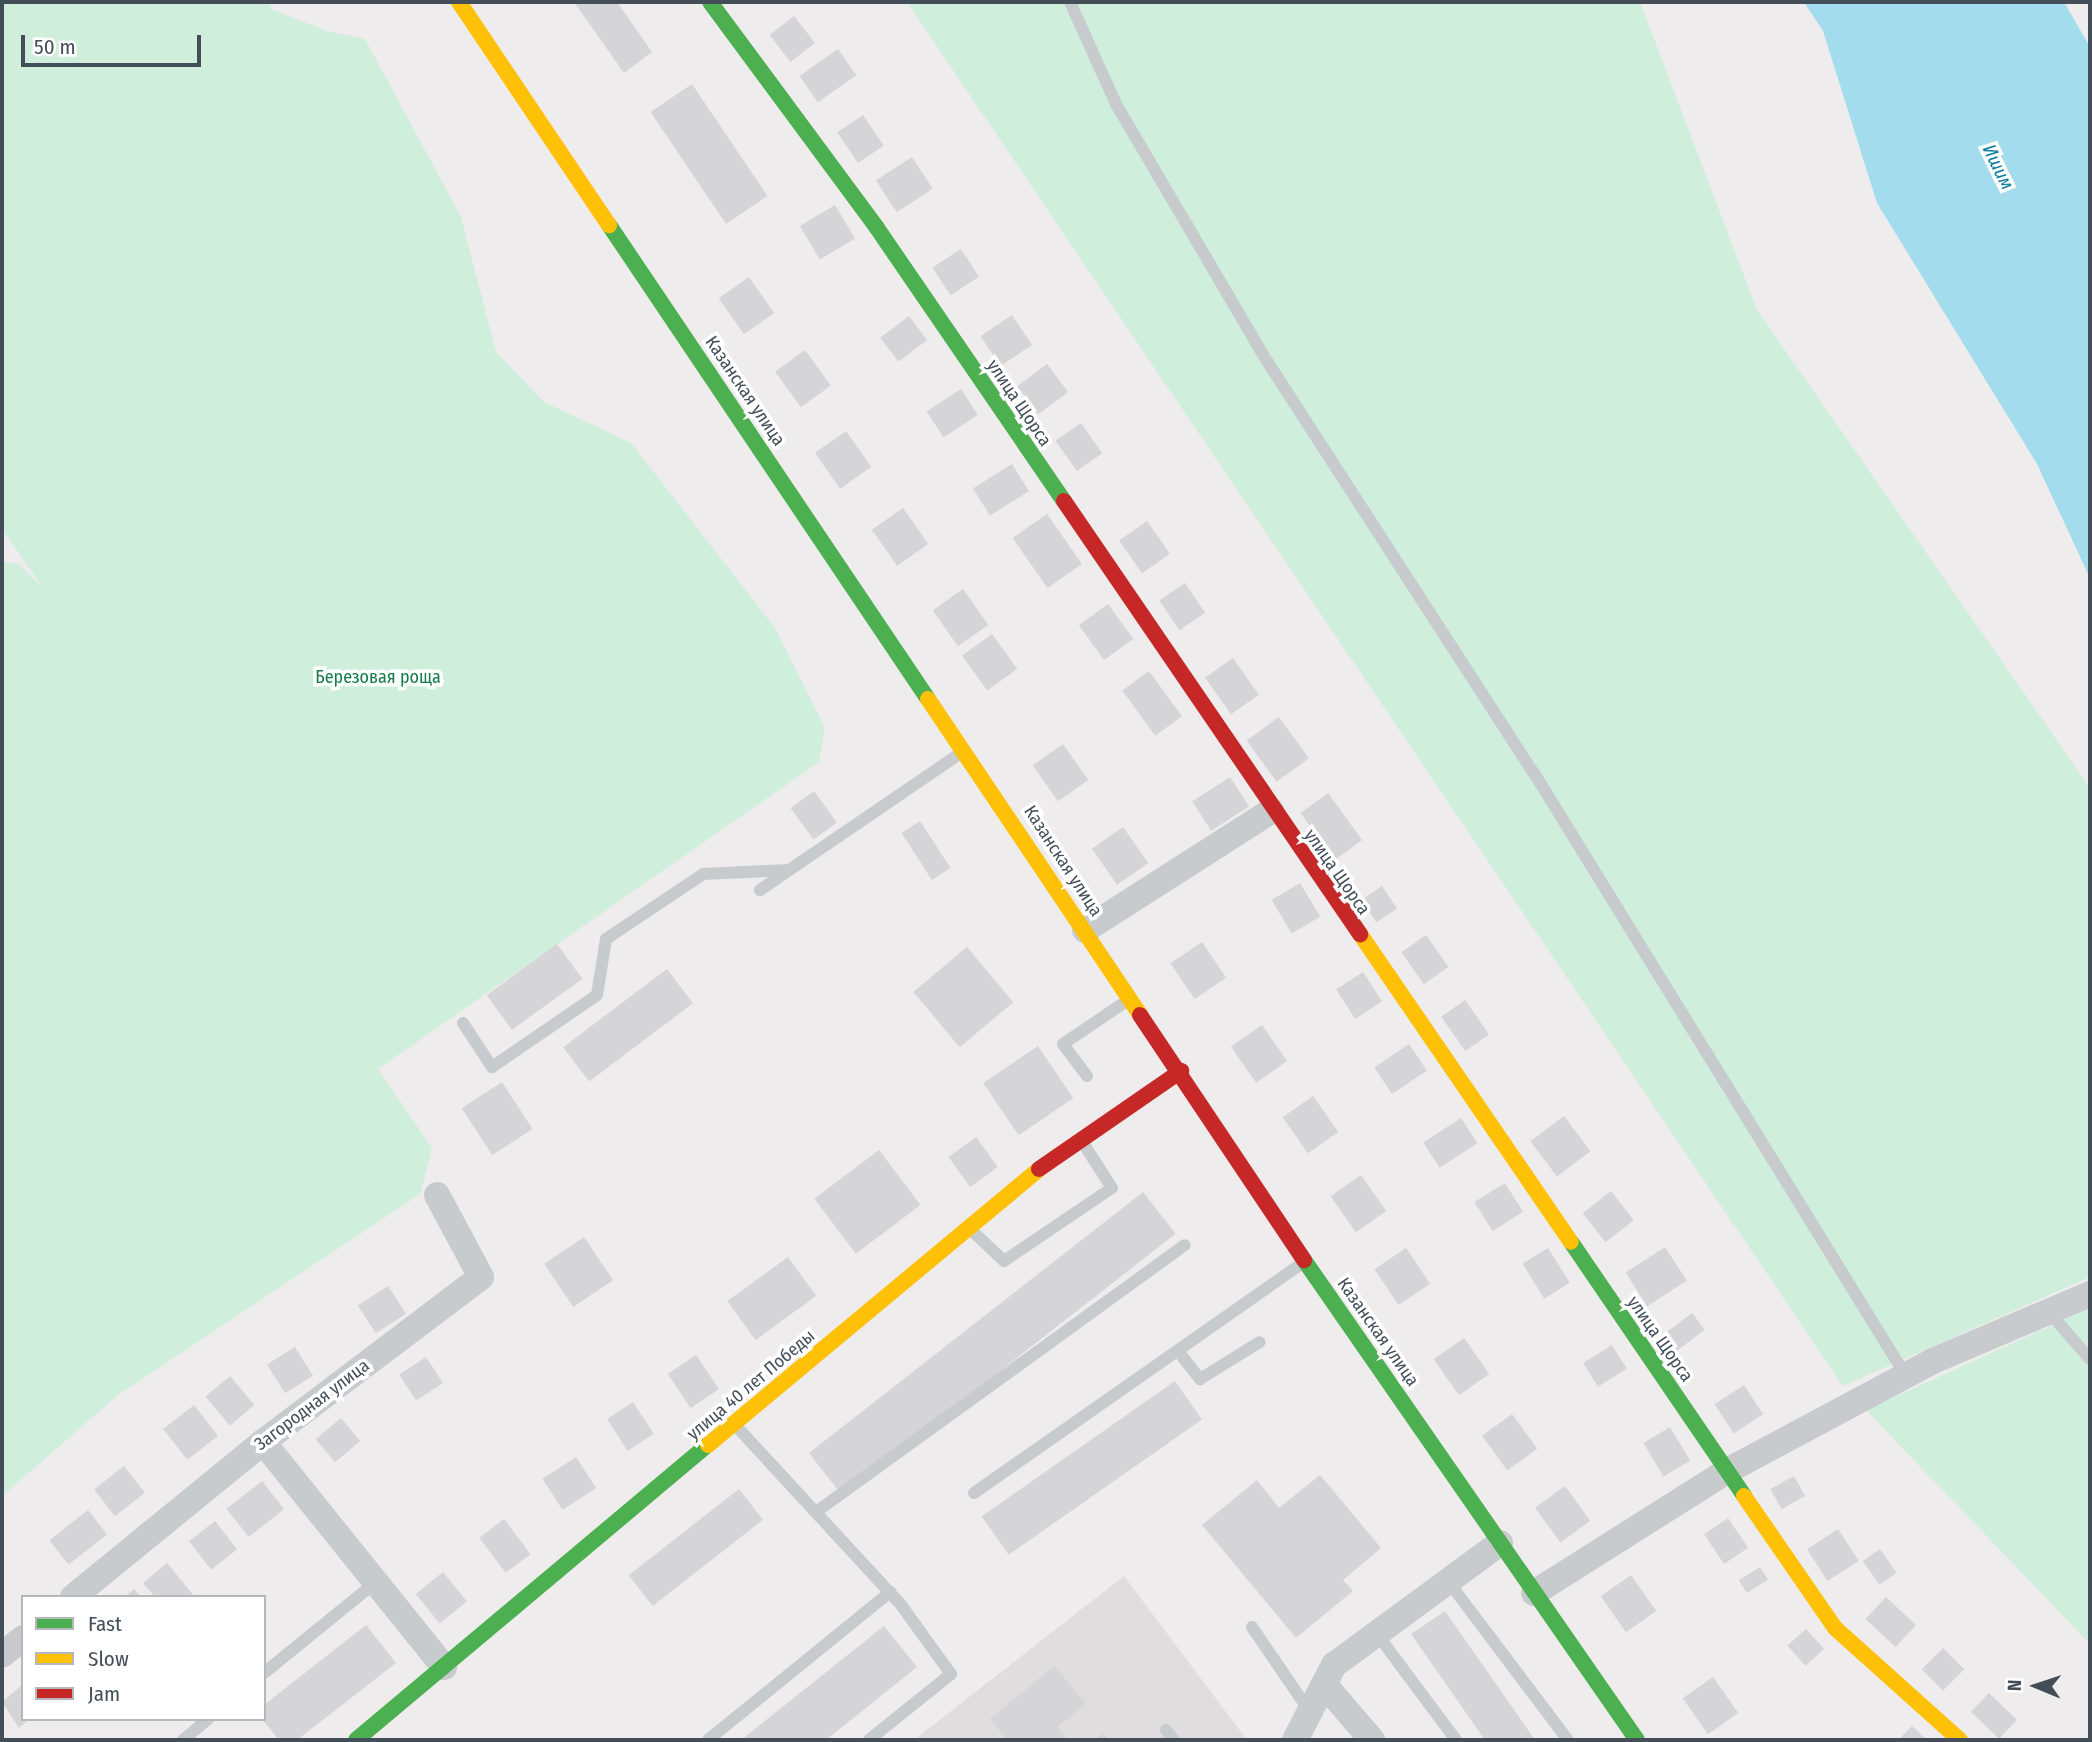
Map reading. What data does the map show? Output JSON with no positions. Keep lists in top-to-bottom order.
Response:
{
  "streets": {
    "street": [
      "Казанская улица",
      "улица Щорса",
      "улица 40 лет Победы",
      "Загородная улица"
    ]
  },
  "crossings": [
    ["Казанская улица", "улица 40 лет Победы"]
  ],
  "water": ["Ишим"],
  "parks": ["Березовая роща"],
  "legend": ["Fast", "Slow", "Jam"],
  "scale_bar": "50 m",
  "north": "left"
}
